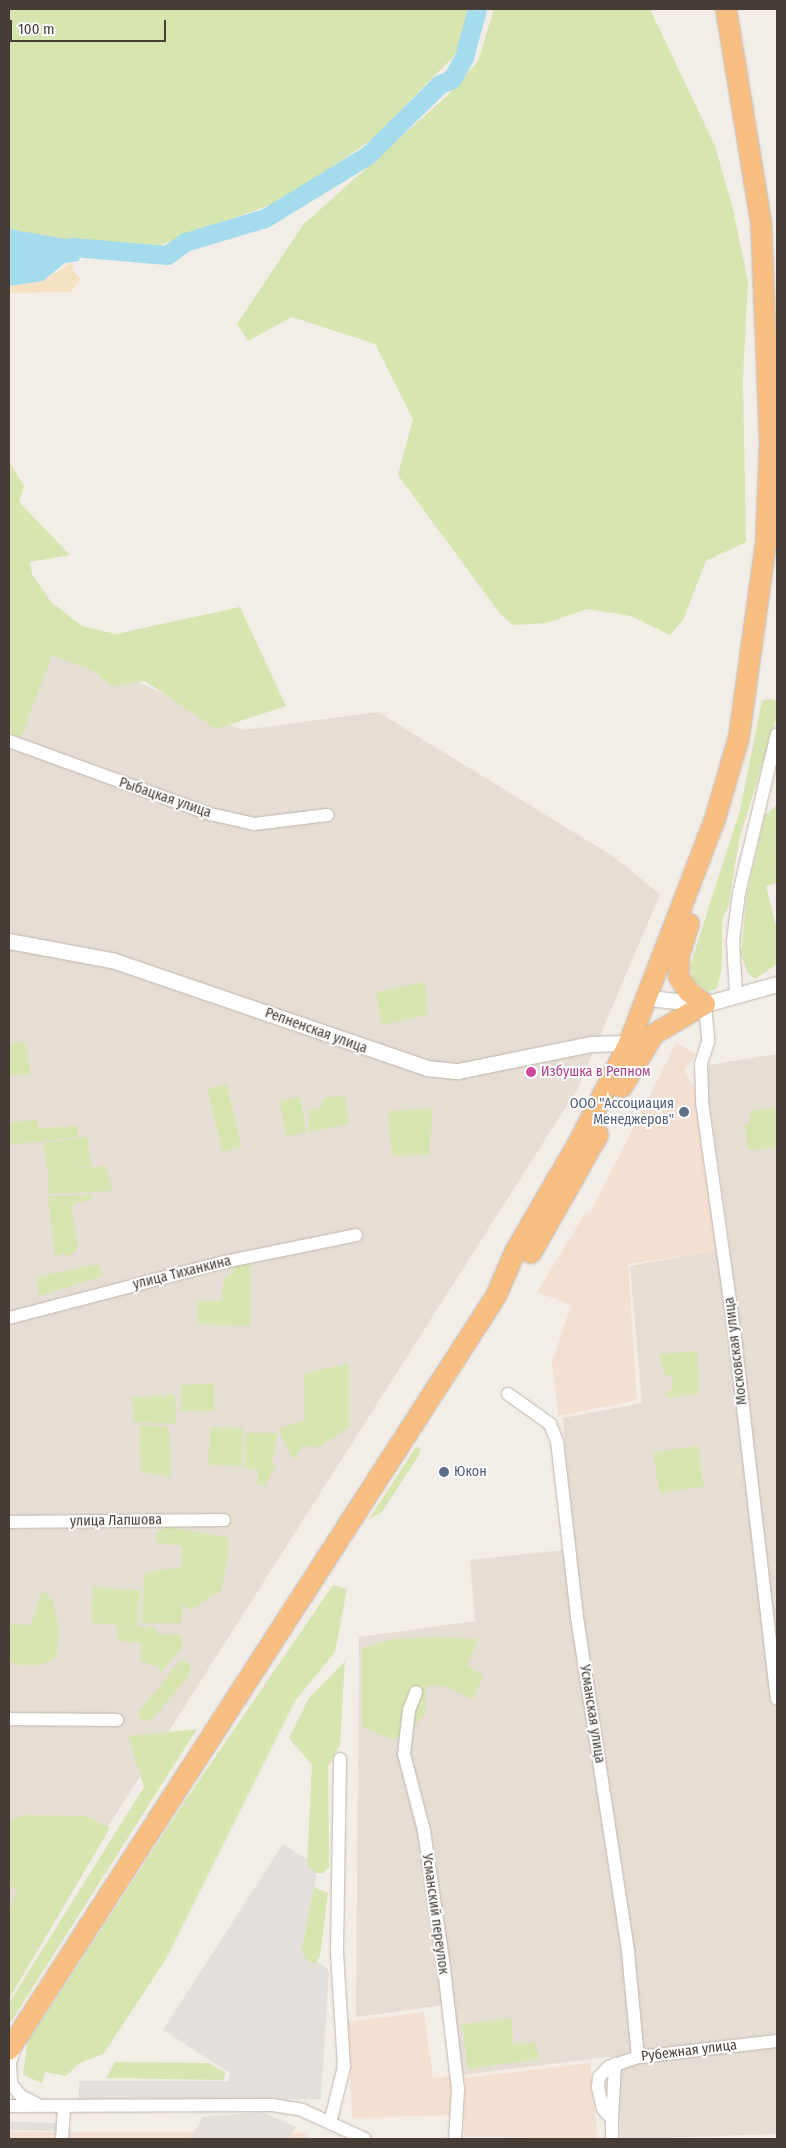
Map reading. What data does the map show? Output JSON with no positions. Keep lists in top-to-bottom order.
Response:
{
  "streets": {
    "street": [
      "Рыбацкая улица",
      "Репненская улица",
      "улица Тиханкина",
      "Московская улица",
      "улица Лапшова",
      "Усманская улица",
      "Усманский переулок",
      "Рубежная улица"
    ]
  },
  "crossings": [
    ["Усманская улица", "Рубежная улица"]
  ],
  "places": ["Избушка в Репном", "ООО \"Ассоциация Менеджеров\"", "Юкон"],
  "scale_bar": "100 m"
}
